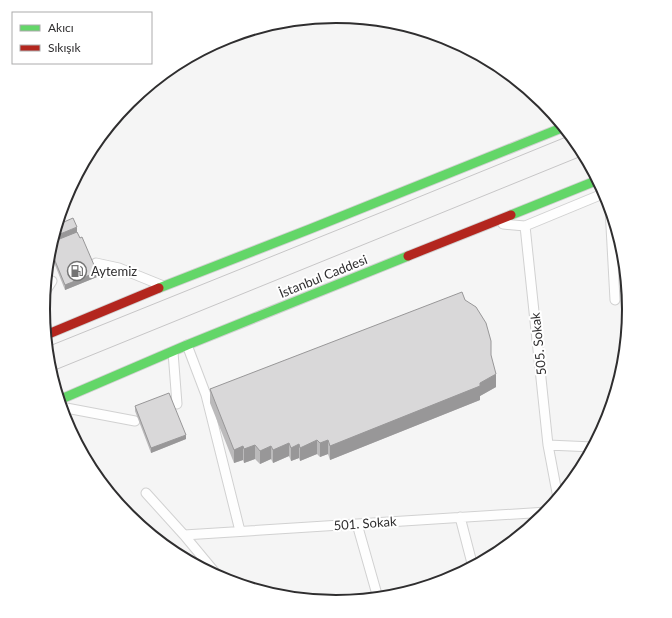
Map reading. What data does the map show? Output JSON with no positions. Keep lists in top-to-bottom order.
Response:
{
  "streets": {
    "highway": ["İstanbul Caddesi"],
    "lane": ["505. Sokak", "501. Sokak"]
  },
  "places": {
    "fuel station": ["Aytemiz"]
  },
  "legend": ["Akıcı", "Sıkışık"]
}
